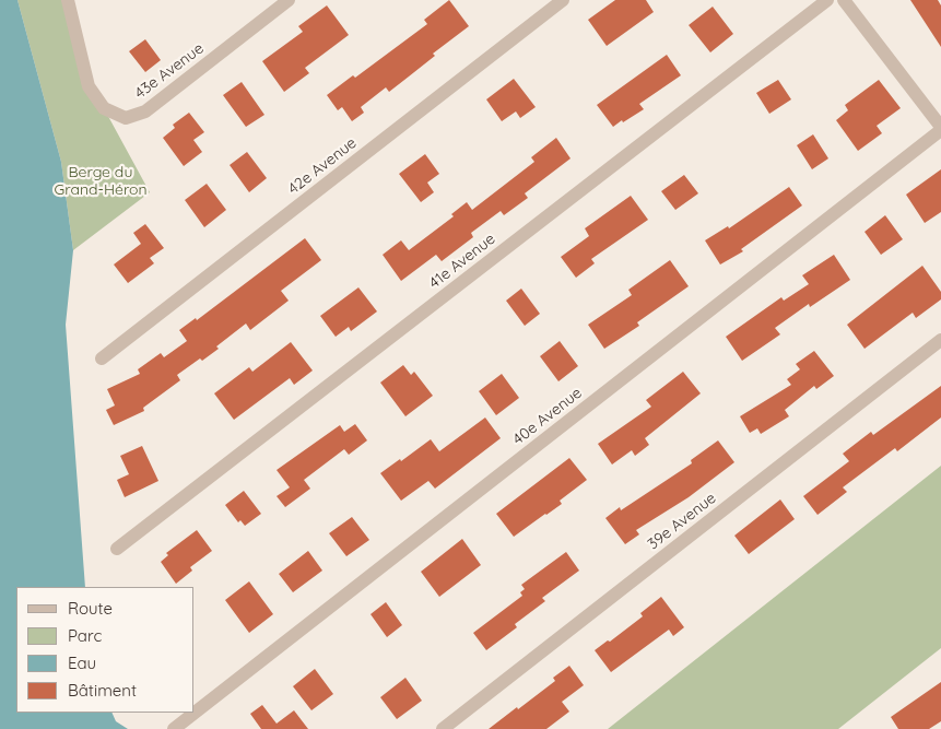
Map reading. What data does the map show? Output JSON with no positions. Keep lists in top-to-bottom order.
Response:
{
  "streets": {
    "street": [
      "43e Avenue",
      "42e Avenue",
      "41e Avenue",
      "40e Avenue",
      "39e Avenue"
    ]
  },
  "parks": ["Berge du Grand-Héron"],
  "legend": [
    "Route",
    "Parc",
    "Eau",
    "Bâtiment"
  ]
}
